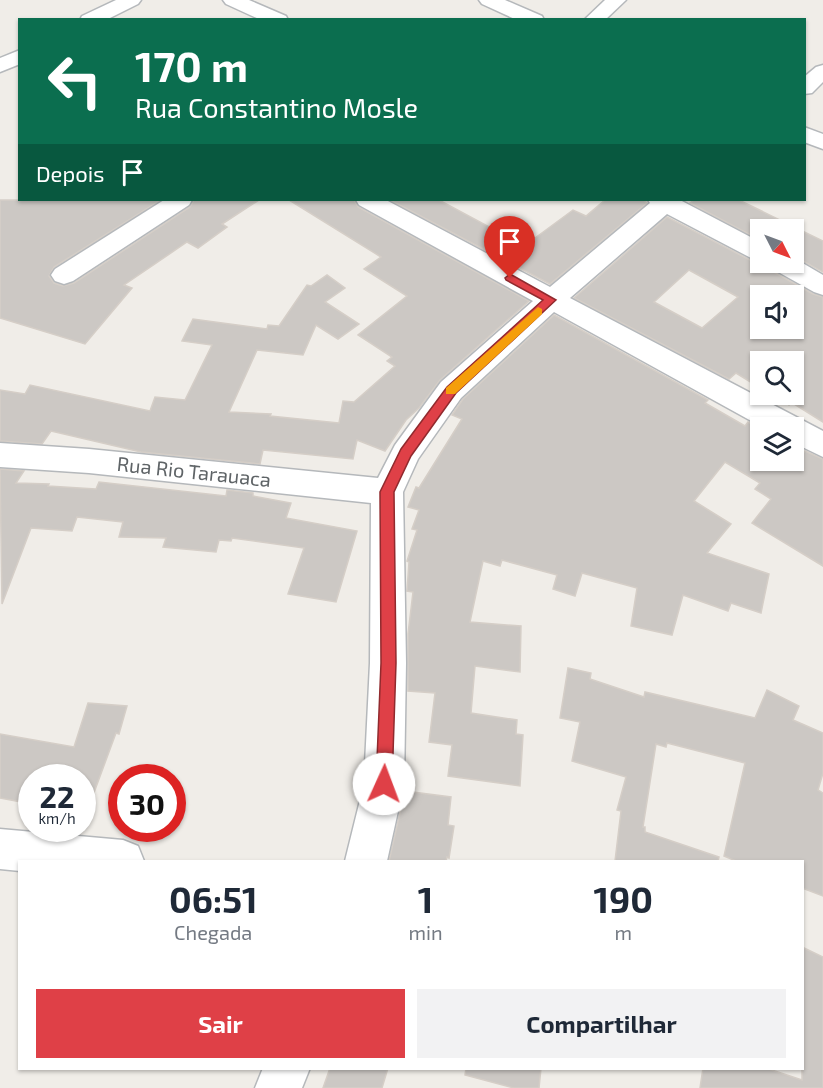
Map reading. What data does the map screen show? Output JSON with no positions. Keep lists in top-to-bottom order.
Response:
{
  "streets": {
    "street": ["Rua Rio Tarauaca"]
  },
  "north": "bottom right",
  "page": {
    "turn": ["170 m", "Rua Constantino Mosle"],
    "then": "Depois",
    "speed": "22 km/h",
    "limit": "30",
    "eta": [
      "06:51",
      "Chegada",
      "1",
      "min",
      "190",
      "m"
    ],
    "buttons": ["Sair", "Compartilhar"]
  }
}
